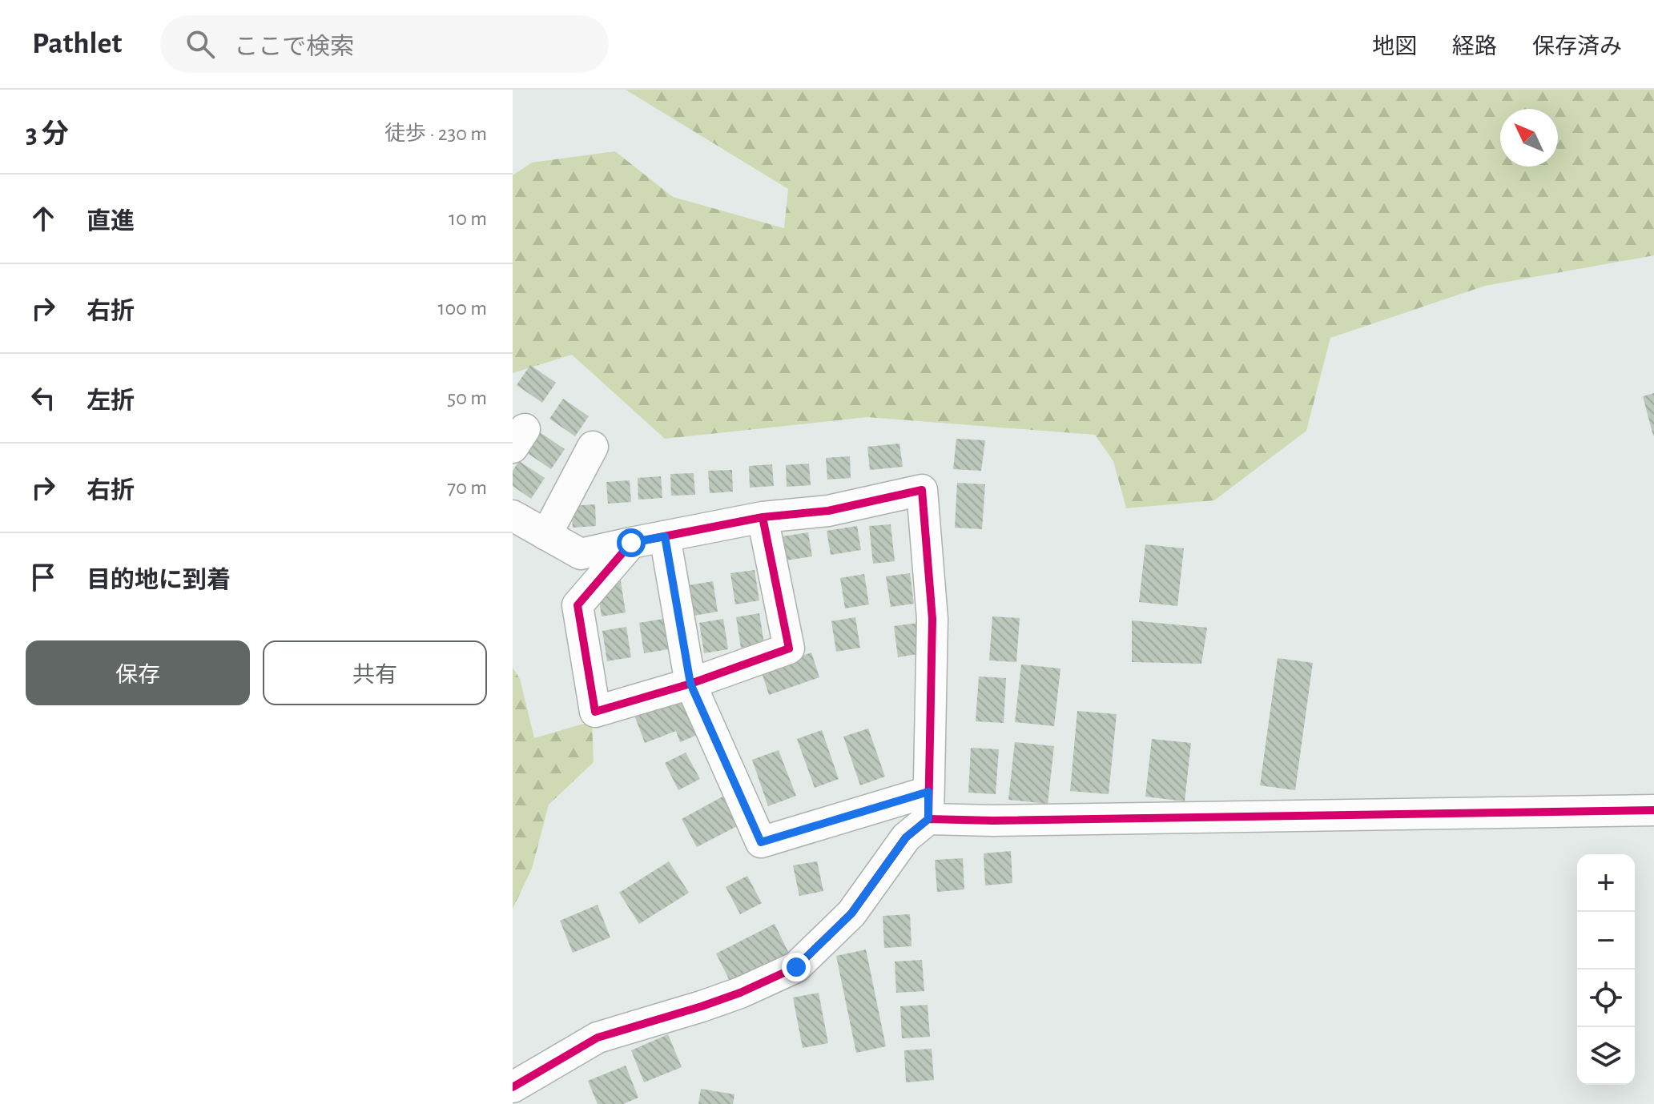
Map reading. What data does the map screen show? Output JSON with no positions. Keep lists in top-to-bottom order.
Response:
{
  "north": "top left",
  "page": {
    "header": "Pathlet",
    "search": "ここで検索",
    "nav": ["地図", "経路", "保存済み"],
    "heading": ["3 分", "徒歩 · 230 m"],
    "list": [
      ["直進", "10 m"],
      ["右折", "100 m"],
      ["左折", "50 m"],
      ["右折", "70 m"],
      "目的地に到着"
    ],
    "buttons": ["保存", "共有"],
    "map_buttons": ["+", "−"]
  }
}
